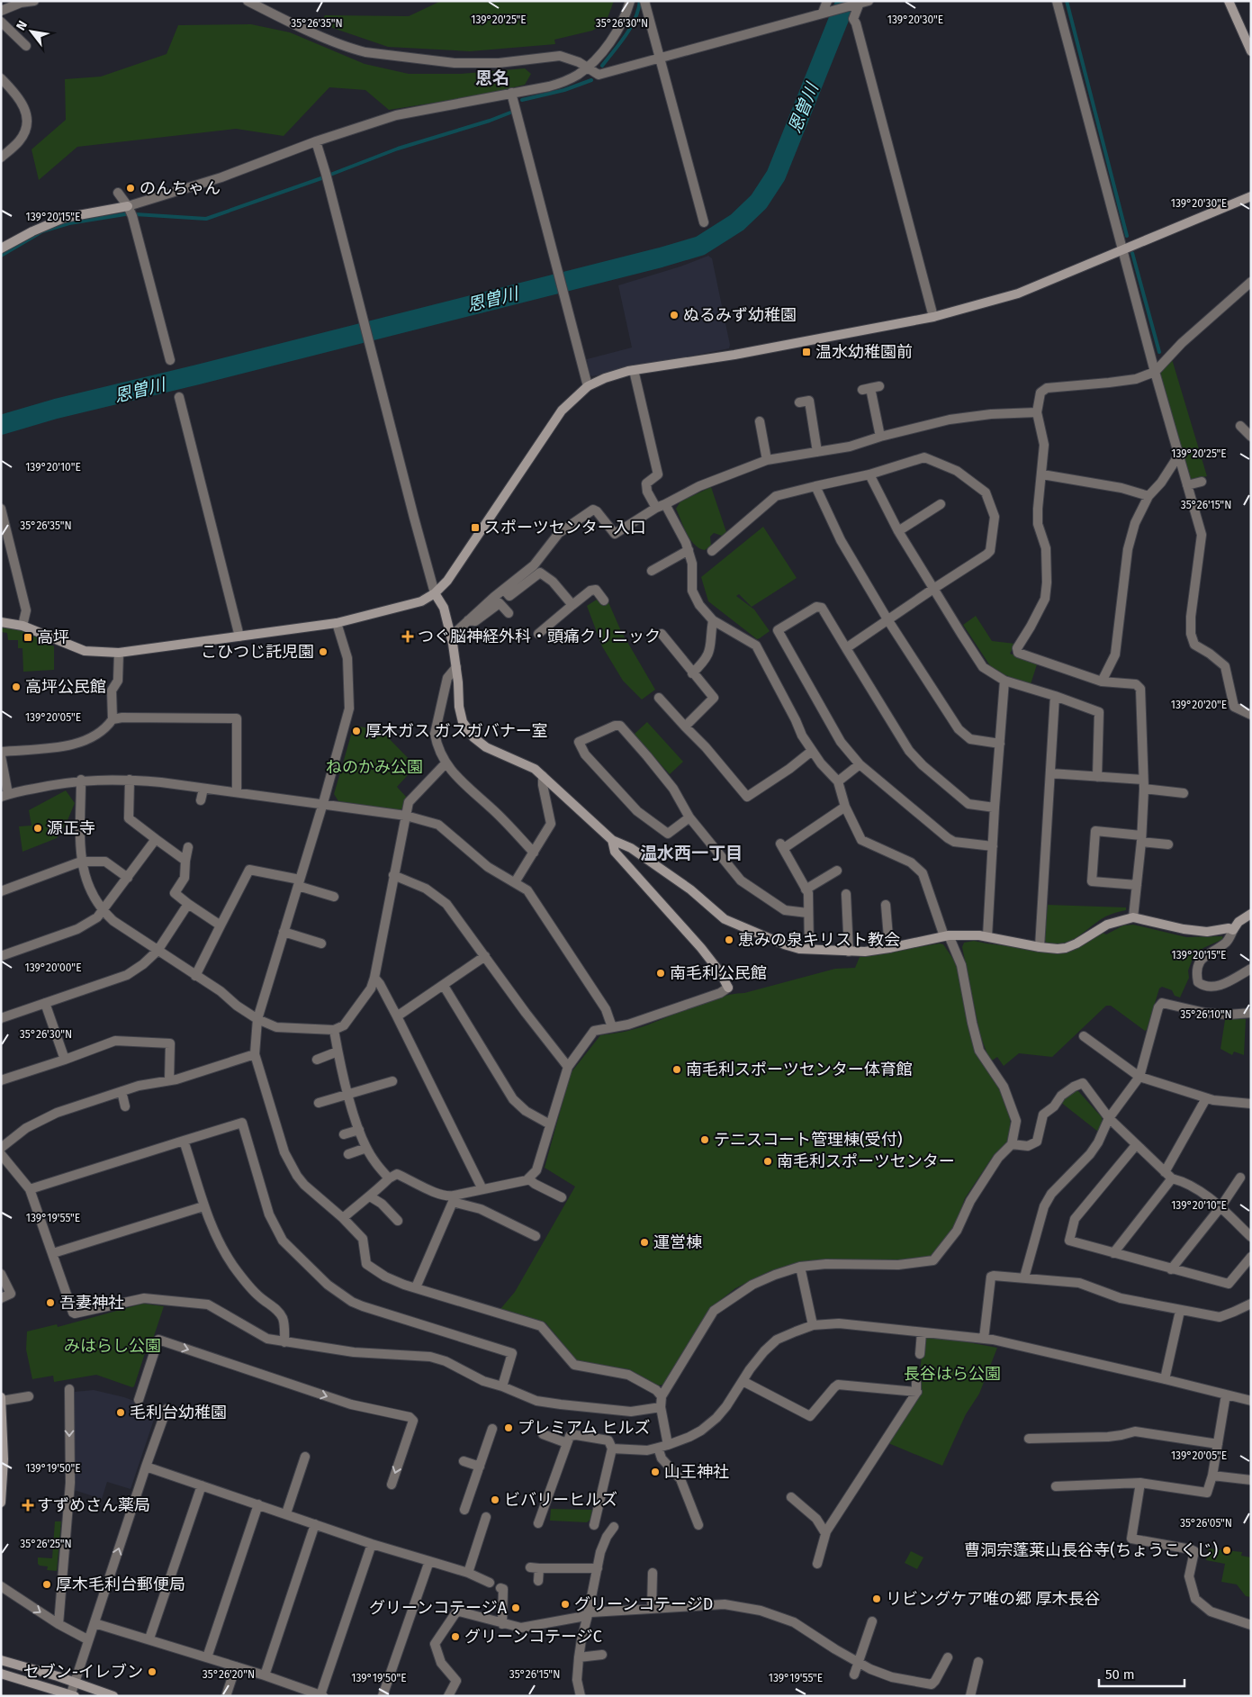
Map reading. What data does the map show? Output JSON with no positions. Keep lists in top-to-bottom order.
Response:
{
  "districts": ["恩名", "温水西一丁目"],
  "water": ["恩曽川"],
  "parks": ["ねのかみ公園", "みはらし公園", "長谷はら公園"],
  "places": {
    "other": [
      "のんちゃん",
      "ぬるみず幼稚園",
      "こひつじ託児園",
      "高坪公民館",
      "厚木ガス ガスガバナー室",
      "源正寺",
      "恵みの泉キリスト教会",
      "南毛利公民館",
      "南毛利スポーツセンター体育館",
      "テニスコート管理棟(受付)",
      "南毛利スポーツセンター",
      "運営棟",
      "吾妻神社",
      "毛利台幼稚園",
      "プレミアム ヒルズ",
      "山王神社",
      "ビバリーヒルズ",
      "曹洞宗蓬莱山長谷寺(ちょうこくじ)",
      "厚木毛利台郵便局",
      "リビングケア唯の郷 厚木長谷",
      "グリーンコテージD",
      "グリーンコテージA",
      "グリーンコテージC",
      "セブン-イレブン"
    ],
    "transit": ["温水幼稚園前", "スポーツセンター入口", "高坪"],
    "health": ["つぐ脳神経外科・頭痛クリニック", "すずめさん薬局"]
  },
  "scale_bar": "50 m",
  "north": "top left",
  "coordinates": [
    "139°20'25\"E",
    "139°20'30\"E",
    "35°26'35\"N",
    "35°26'30\"N",
    "139°20'15\"E",
    "139°20'10\"E",
    "35°26'15\"N",
    "139°20'20\"E",
    "139°20'05\"E",
    "139°20'00\"E",
    "35°26'10\"N",
    "139°19'55\"E",
    "139°19'50\"E",
    "35°26'05\"N",
    "35°26'25\"N",
    "35°26'20\"N"
  ]
}
